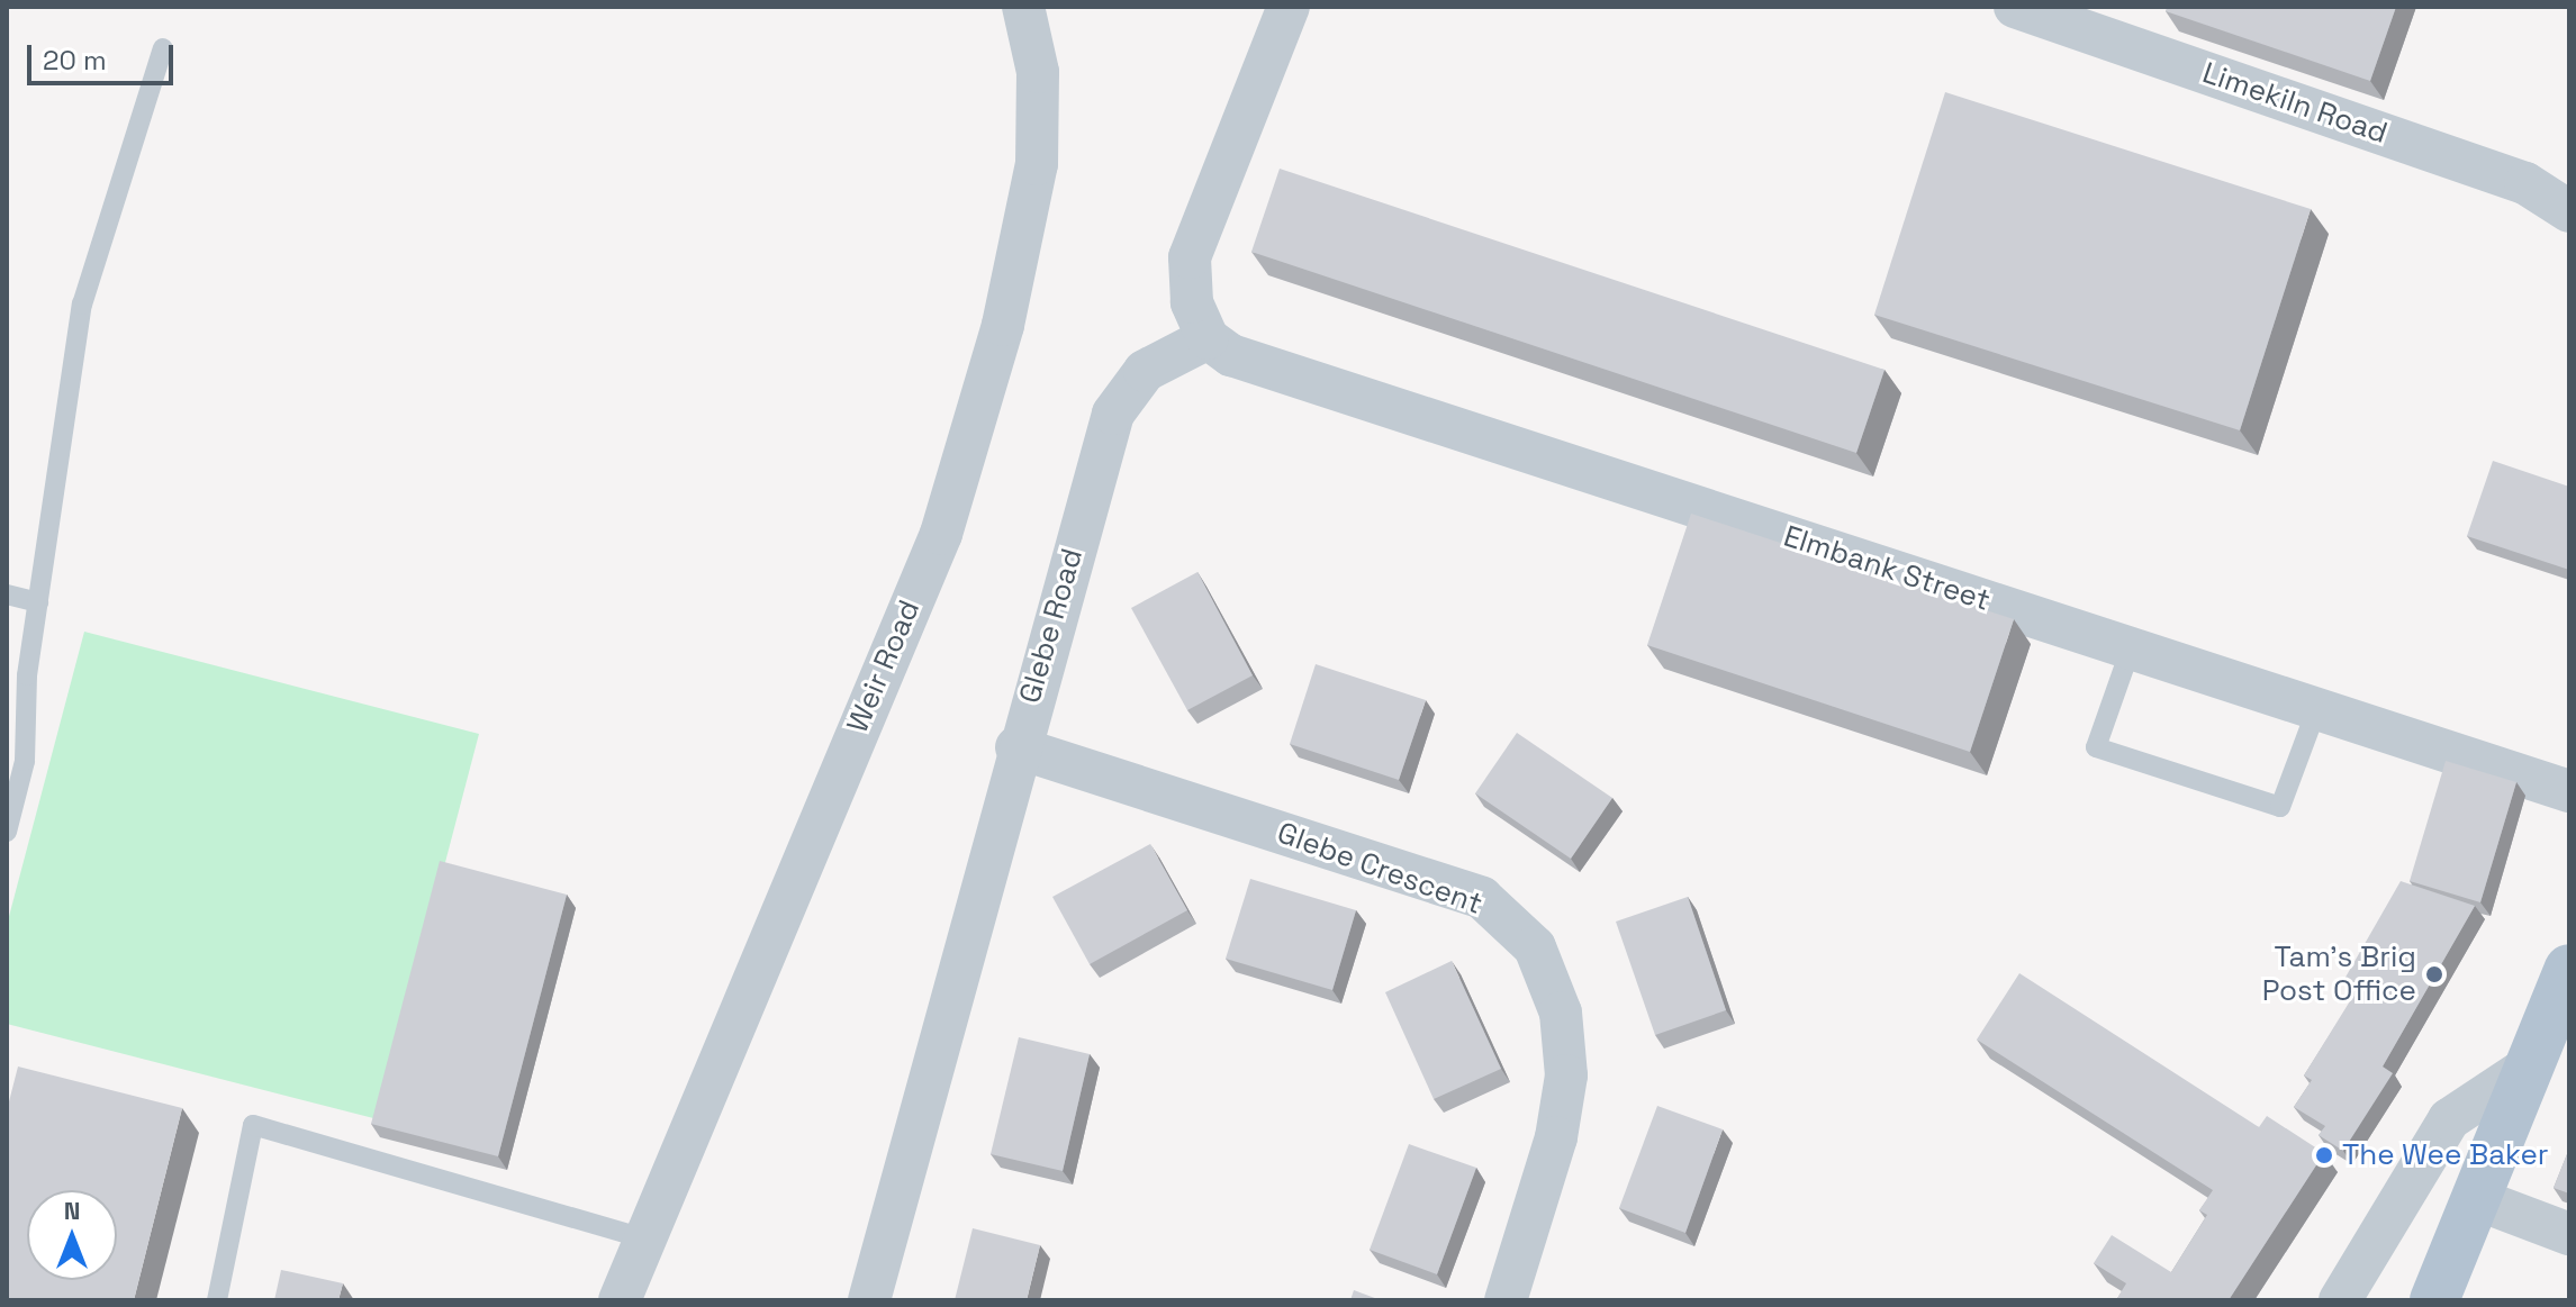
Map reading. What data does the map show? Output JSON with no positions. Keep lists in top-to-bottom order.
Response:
{
  "streets": {
    "street": [
      "Limekiln Road",
      "Elmbank Street",
      "Glebe Road",
      "Weir Road",
      "Glebe Crescent"
    ]
  },
  "crossings": [
    ["Elmbank Street", "Glebe Road"],
    ["Glebe Road", "Glebe Crescent"]
  ],
  "places": ["Tam's Brig Post Office", "The Wee Baker"],
  "scale_bar": "20 m",
  "north": "top"
}
